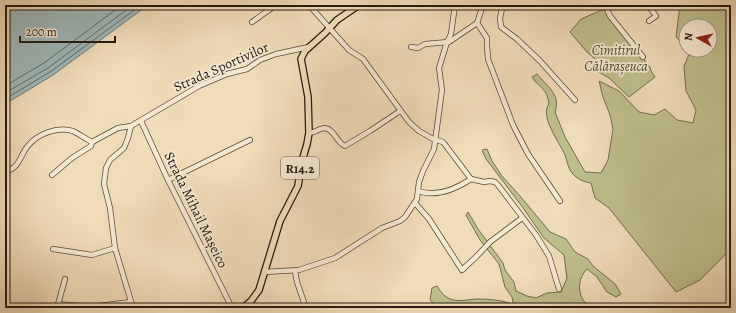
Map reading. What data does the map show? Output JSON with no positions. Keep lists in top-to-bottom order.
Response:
{
  "streets": {
    "main road": ["R14.2"],
    "street": ["Strada Sportivilor", "Strada Mihail Mașeico"]
  },
  "crossings": [
    ["Strada Sportivilor", "R14.2"],
    ["Strada Sportivilor", "Strada Mihail Mașeico"]
  ],
  "parks": ["Cimitirul Călărașeuca"],
  "scale_bar": "200 m",
  "north": "left"
}
